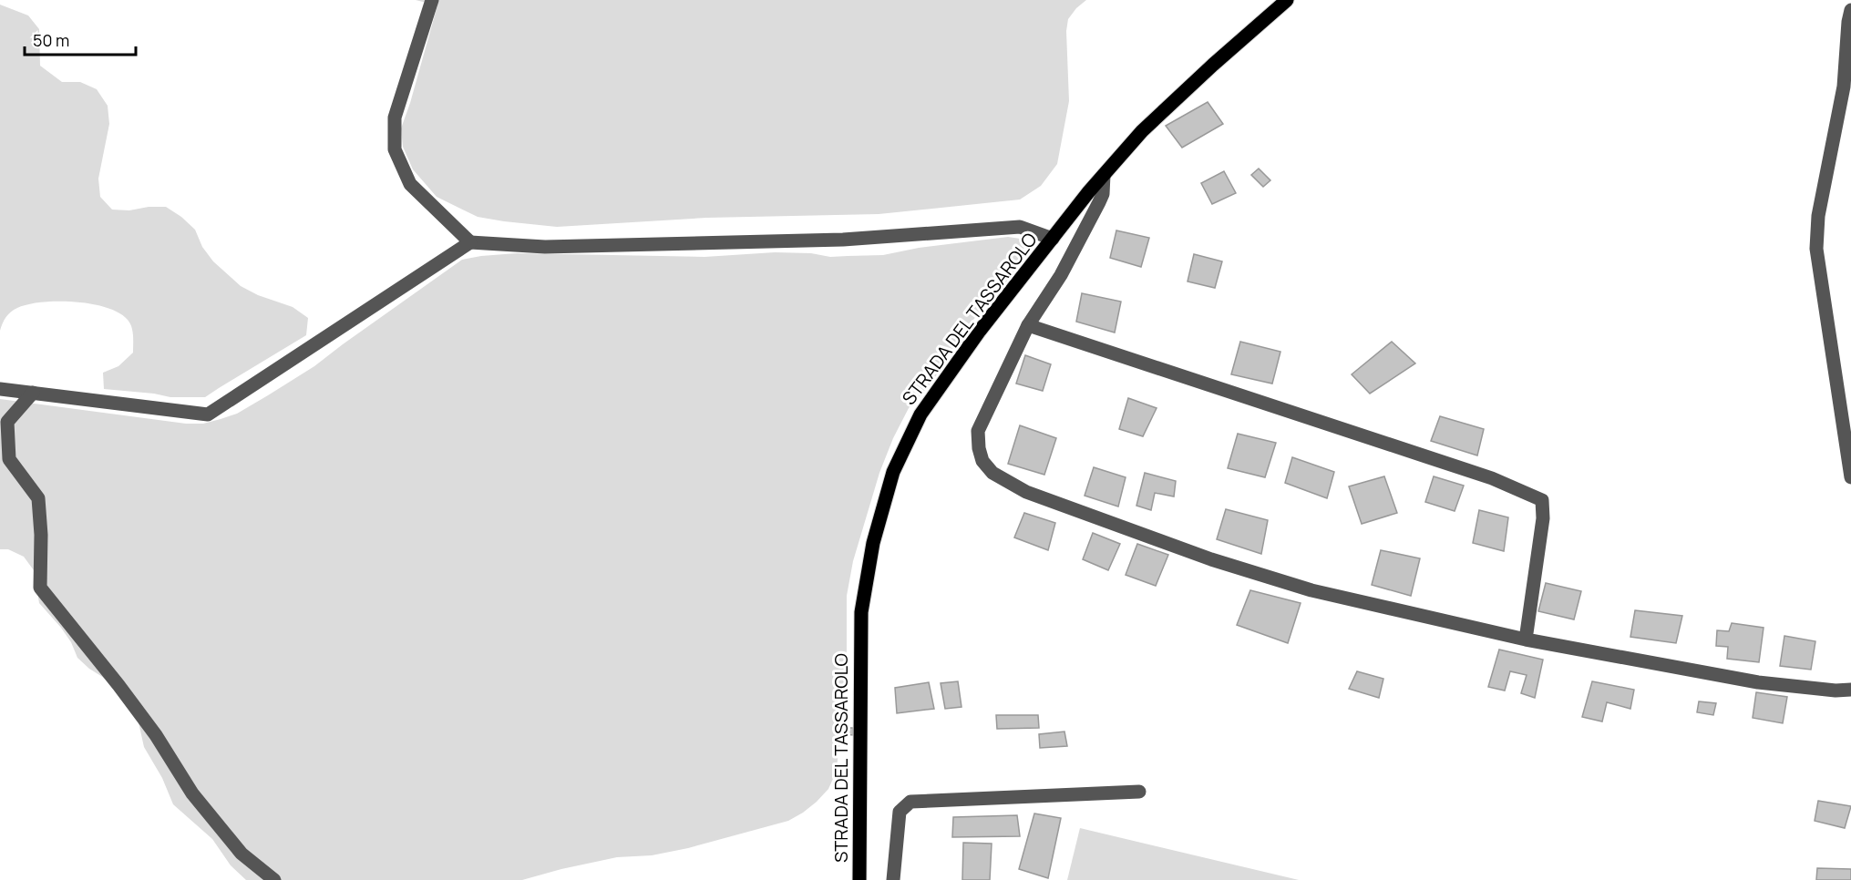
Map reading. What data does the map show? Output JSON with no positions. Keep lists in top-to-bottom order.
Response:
{
  "streets": {
    "main road": ["STRADA DEL TASSAROLO"]
  },
  "scale_bar": "50 m"
}
